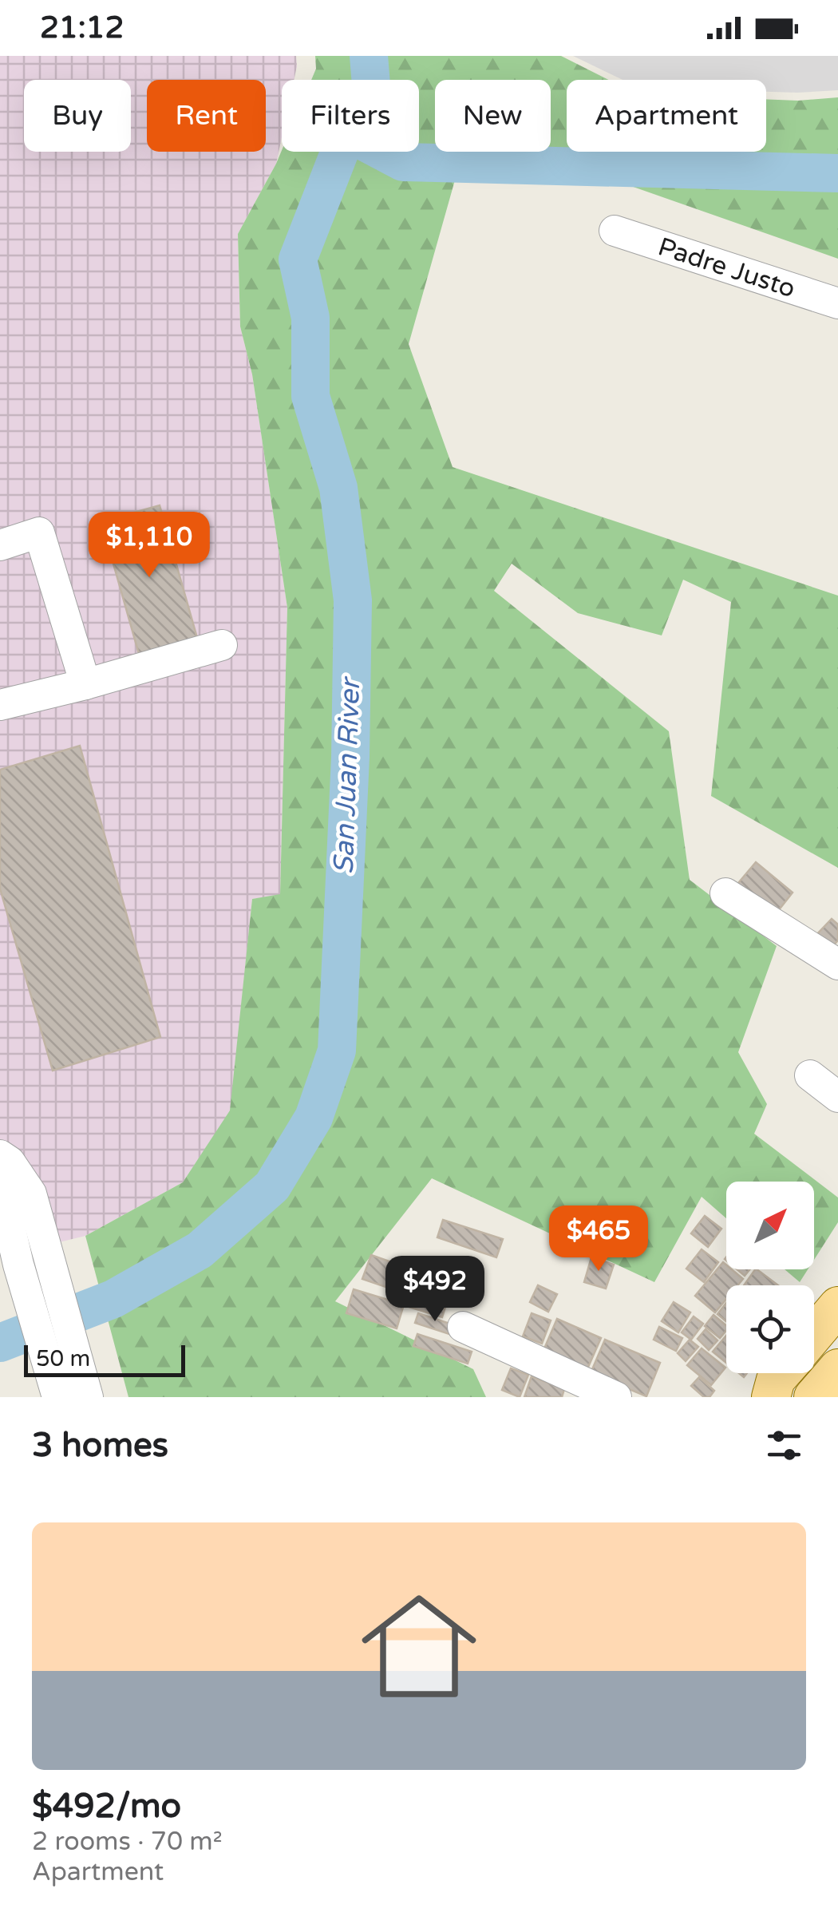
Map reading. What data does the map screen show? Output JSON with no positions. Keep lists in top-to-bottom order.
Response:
{
  "streets": {
    "street": ["Padre Justo"]
  },
  "water": ["San Juan River"],
  "scale_bar": "50 m",
  "north": "top right",
  "page": {
    "status": "21:12",
    "chip": [
      "Buy",
      "Rent",
      "Filters",
      "New",
      "Apartment"
    ],
    "price": ["$1,110", "$465", "$492"],
    "scale": "50 m",
    "heading": "3 homes",
    "list": [
      {
        "name": "$492/mo",
        "note": "2 rooms · 70 m² · Apartment"
      }
    ]
  }
}
